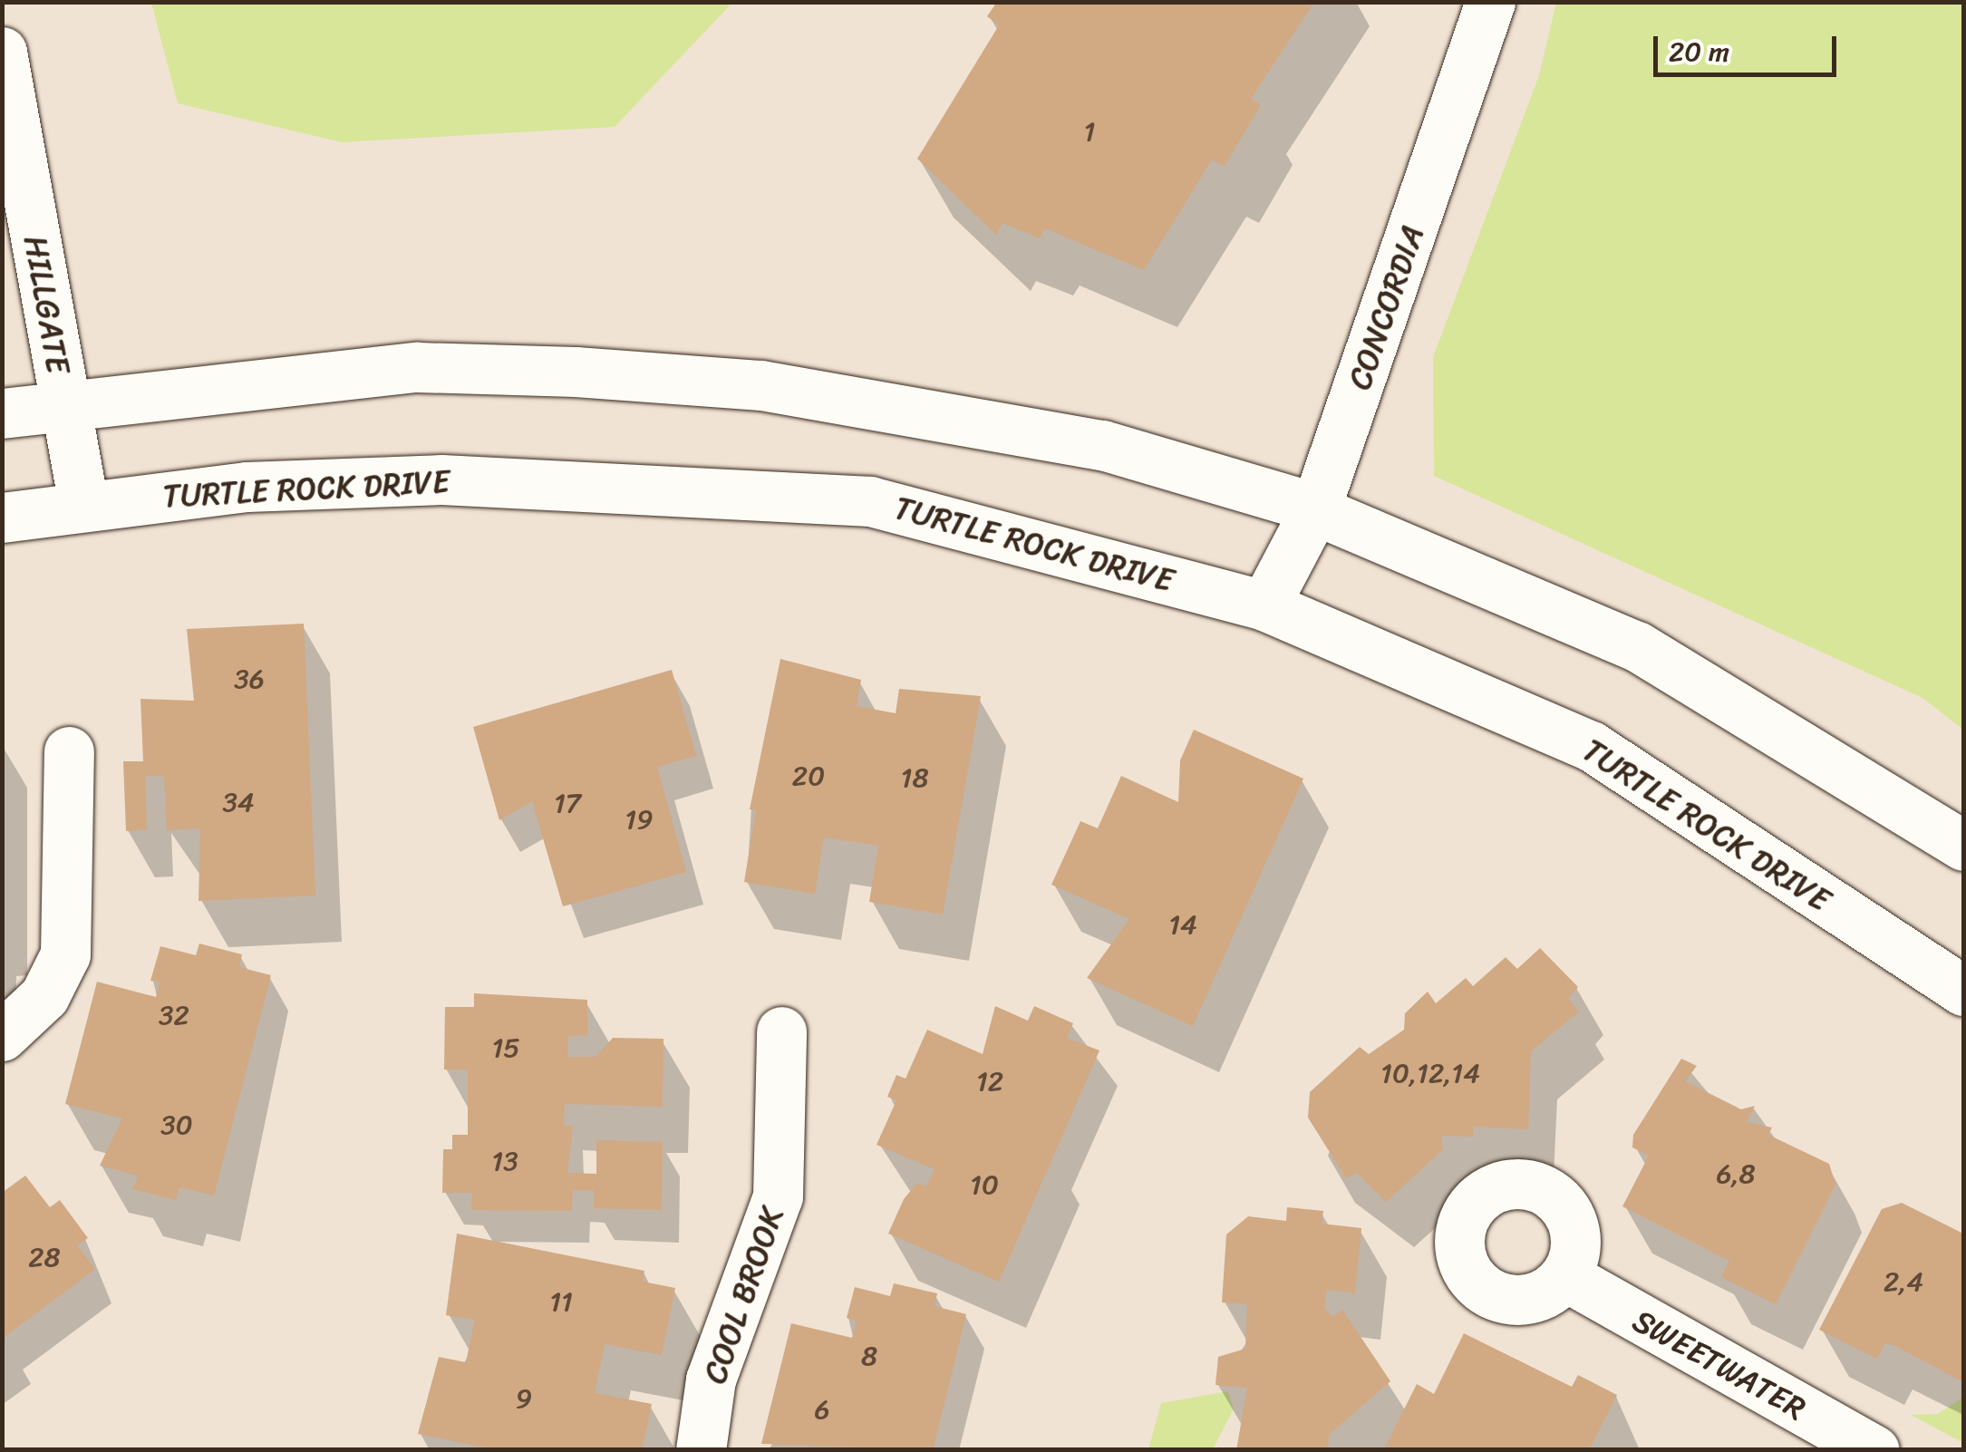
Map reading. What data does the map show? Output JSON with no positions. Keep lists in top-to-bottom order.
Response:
{
  "streets": {
    "street": [
      "HILLGATE",
      "CONCORDIA",
      "TURTLE ROCK DRIVE",
      "COOL BROOK",
      "SWEETWATER"
    ]
  },
  "crossings": [
    ["HILLGATE", "TURTLE ROCK DRIVE"],
    ["CONCORDIA", "TURTLE ROCK DRIVE"]
  ],
  "house_numbers": [
    "1",
    "36",
    "20",
    "18",
    "34",
    "17",
    "19",
    "14",
    "32",
    "15",
    "10,12,14",
    "12",
    "30",
    "13",
    "6,8",
    "10",
    "28",
    "2,4",
    "11",
    "8",
    "9",
    "6"
  ],
  "scale_bar": "20 m"
}
